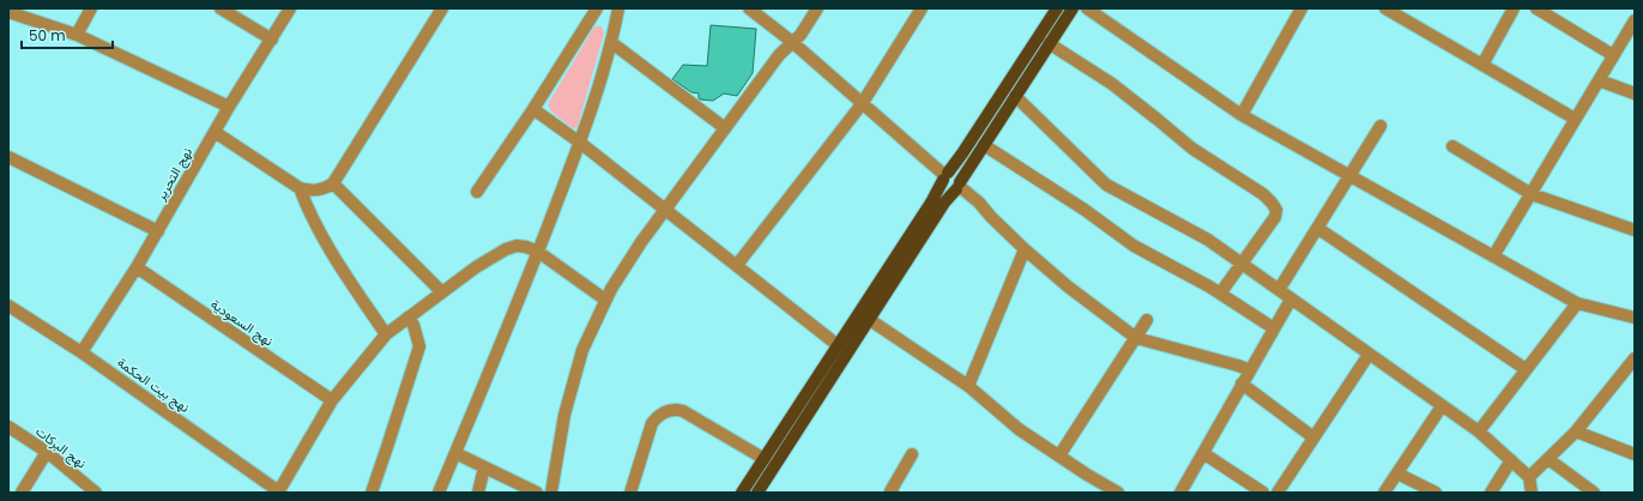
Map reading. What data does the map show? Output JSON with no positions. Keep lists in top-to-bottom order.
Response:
{
  "streets": {
    "street": [
      "نهج التحرير",
      "نهج السعودية",
      "نهج بيت الحكمة",
      "نهج البركات"
    ]
  },
  "crossings": [
    ["نهج التحرير", "نهج السعودية"],
    ["نهج التحرير", "نهج بيت الحكمة"]
  ],
  "scale_bar": "50 m"
}
